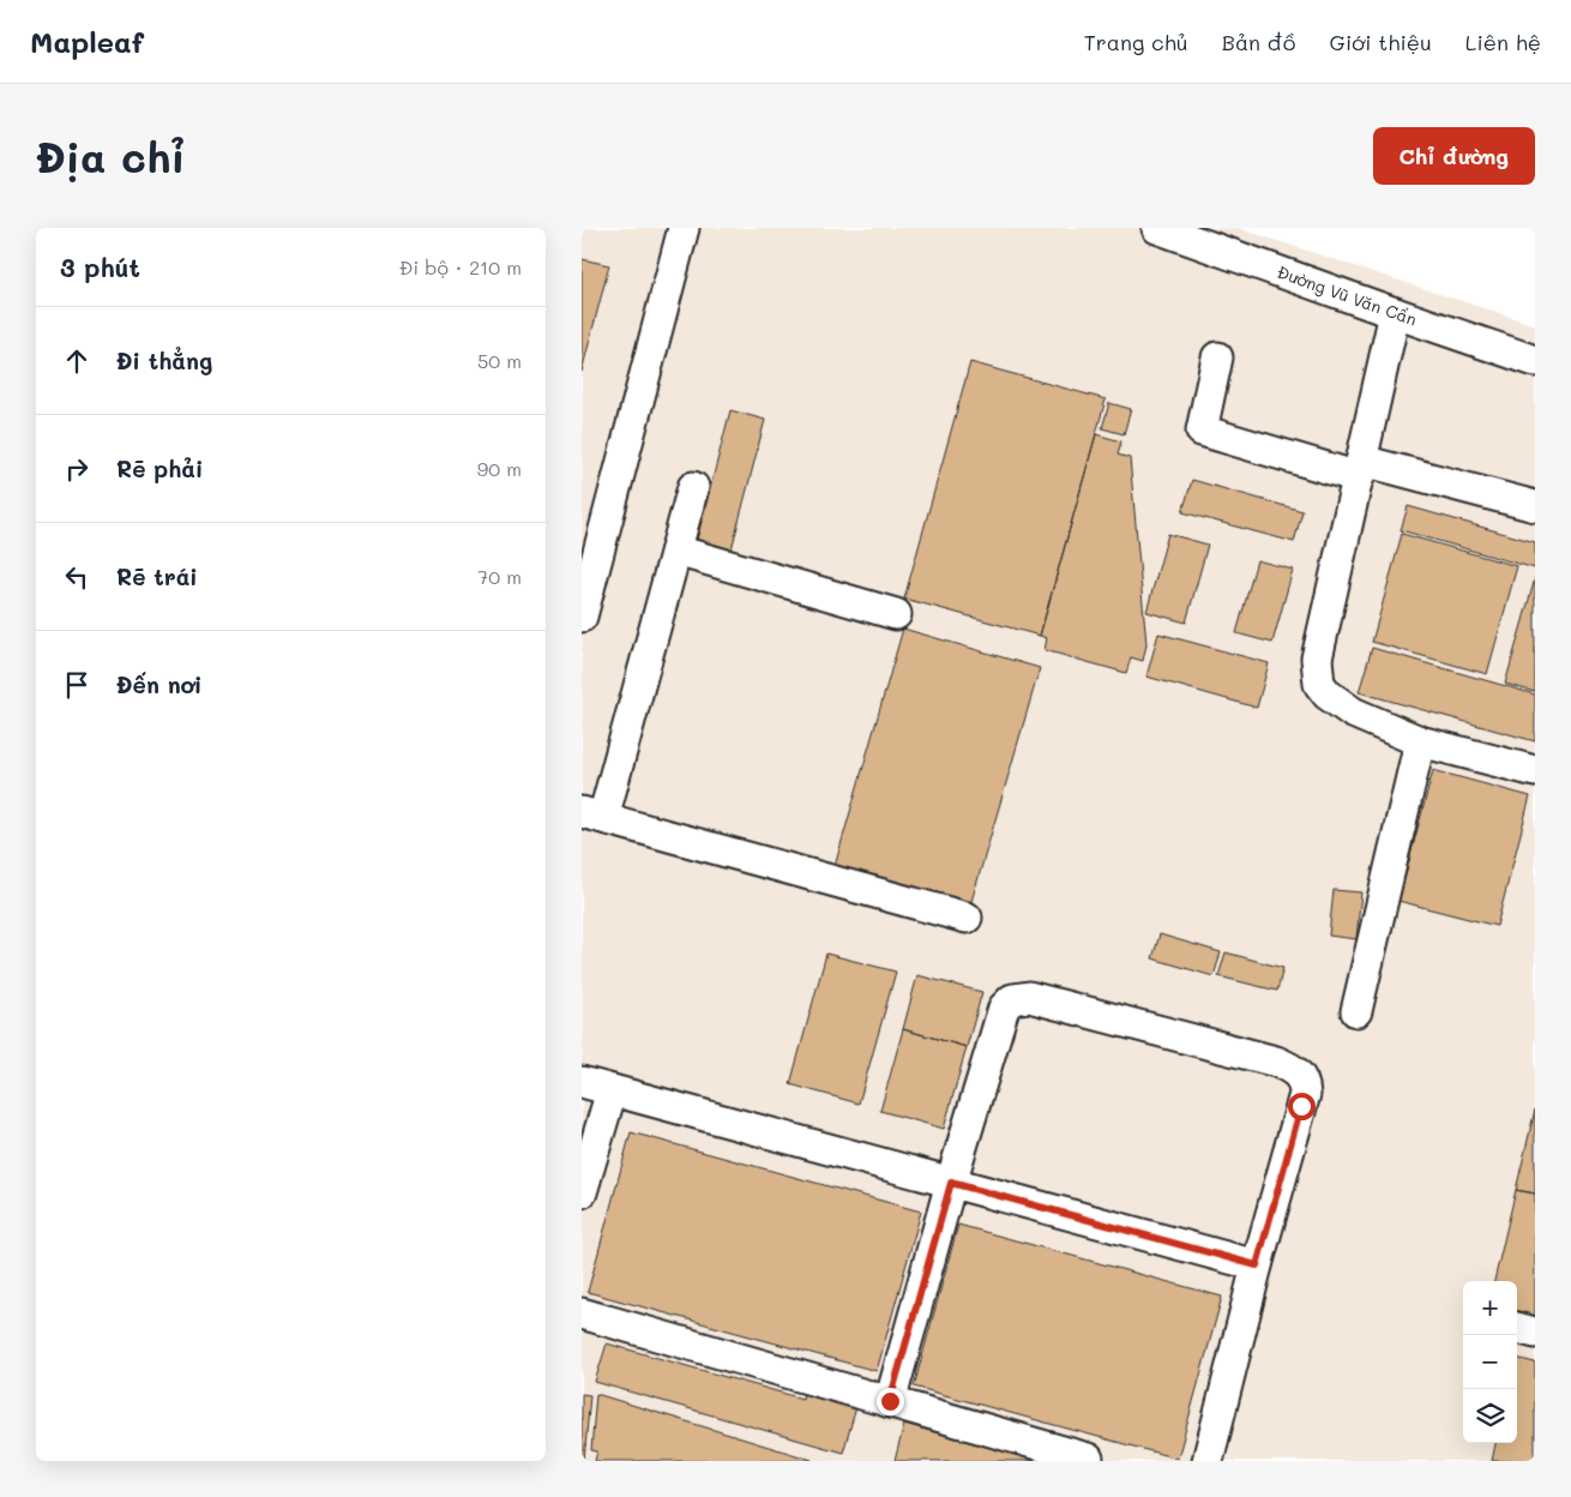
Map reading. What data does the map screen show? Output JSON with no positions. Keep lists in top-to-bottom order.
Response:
{
  "streets": {
    "street": ["Đường Vũ Văn Cẩn"]
  },
  "page": {
    "header": "Mapleaf",
    "nav": [
      "Trang chủ",
      "Bản đồ",
      "Giới thiệu",
      "Liên hệ"
    ],
    "buttons": "Chỉ đường",
    "title": "Địa chỉ",
    "heading": ["3 phút", "Đi bộ · 210 m"],
    "list": [
      ["Đi thẳng", "50 m"],
      ["Rẽ phải", "90 m"],
      ["Rẽ trái", "70 m"],
      "Đến nơi"
    ],
    "map_buttons": ["+", "−"]
  }
}
